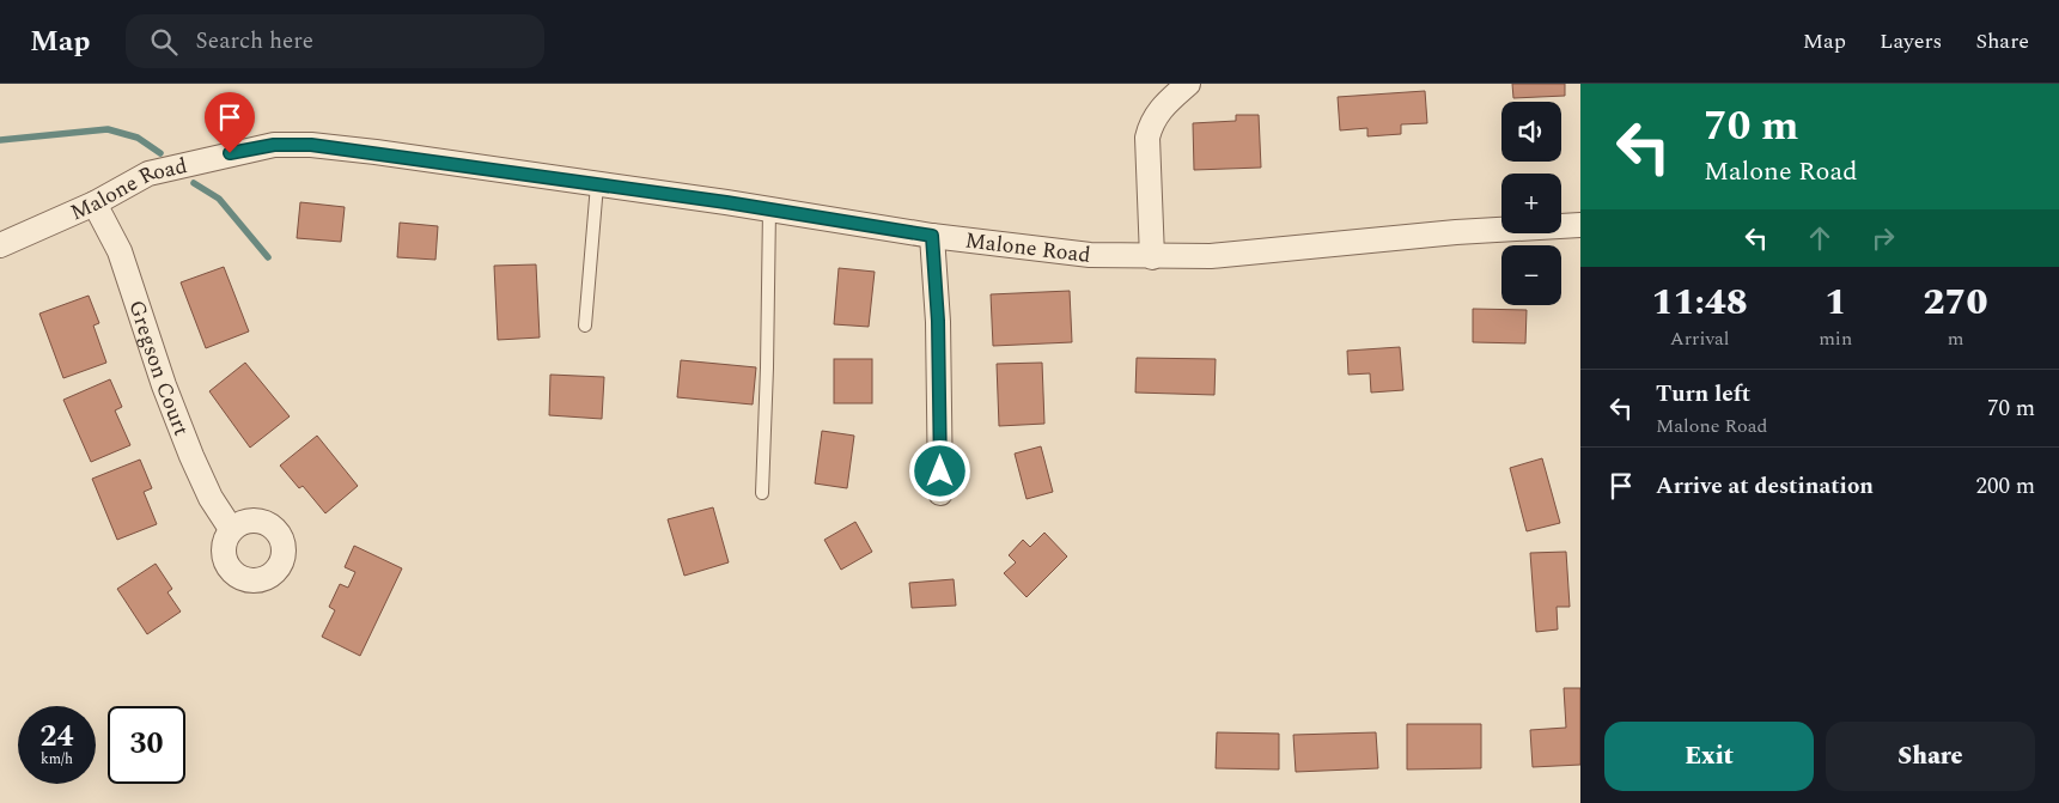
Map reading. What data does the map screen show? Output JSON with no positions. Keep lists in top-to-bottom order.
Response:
{
  "streets": {
    "street": ["Malone Road", "Gregson Court"]
  },
  "crossings": [
    ["Malone Road", "Gregson Court"]
  ],
  "page": {
    "header": "Map",
    "search": "Search here",
    "nav": ["Map", "Layers", "Share"],
    "turn": ["70 m", "Malone Road"],
    "map_buttons": ["+", "−"],
    "eta": [
      "11:48",
      "Arrival",
      "1",
      "min",
      "270",
      "m"
    ],
    "list": [
      {
        "name": "Turn left",
        "note": "Malone Road",
        "value": "70 m"
      },
      {
        "name": "Arrive at destination",
        "value": "200 m"
      }
    ],
    "speed": "24 km/h",
    "limit": "30",
    "buttons": ["Exit", "Share"]
  }
}
